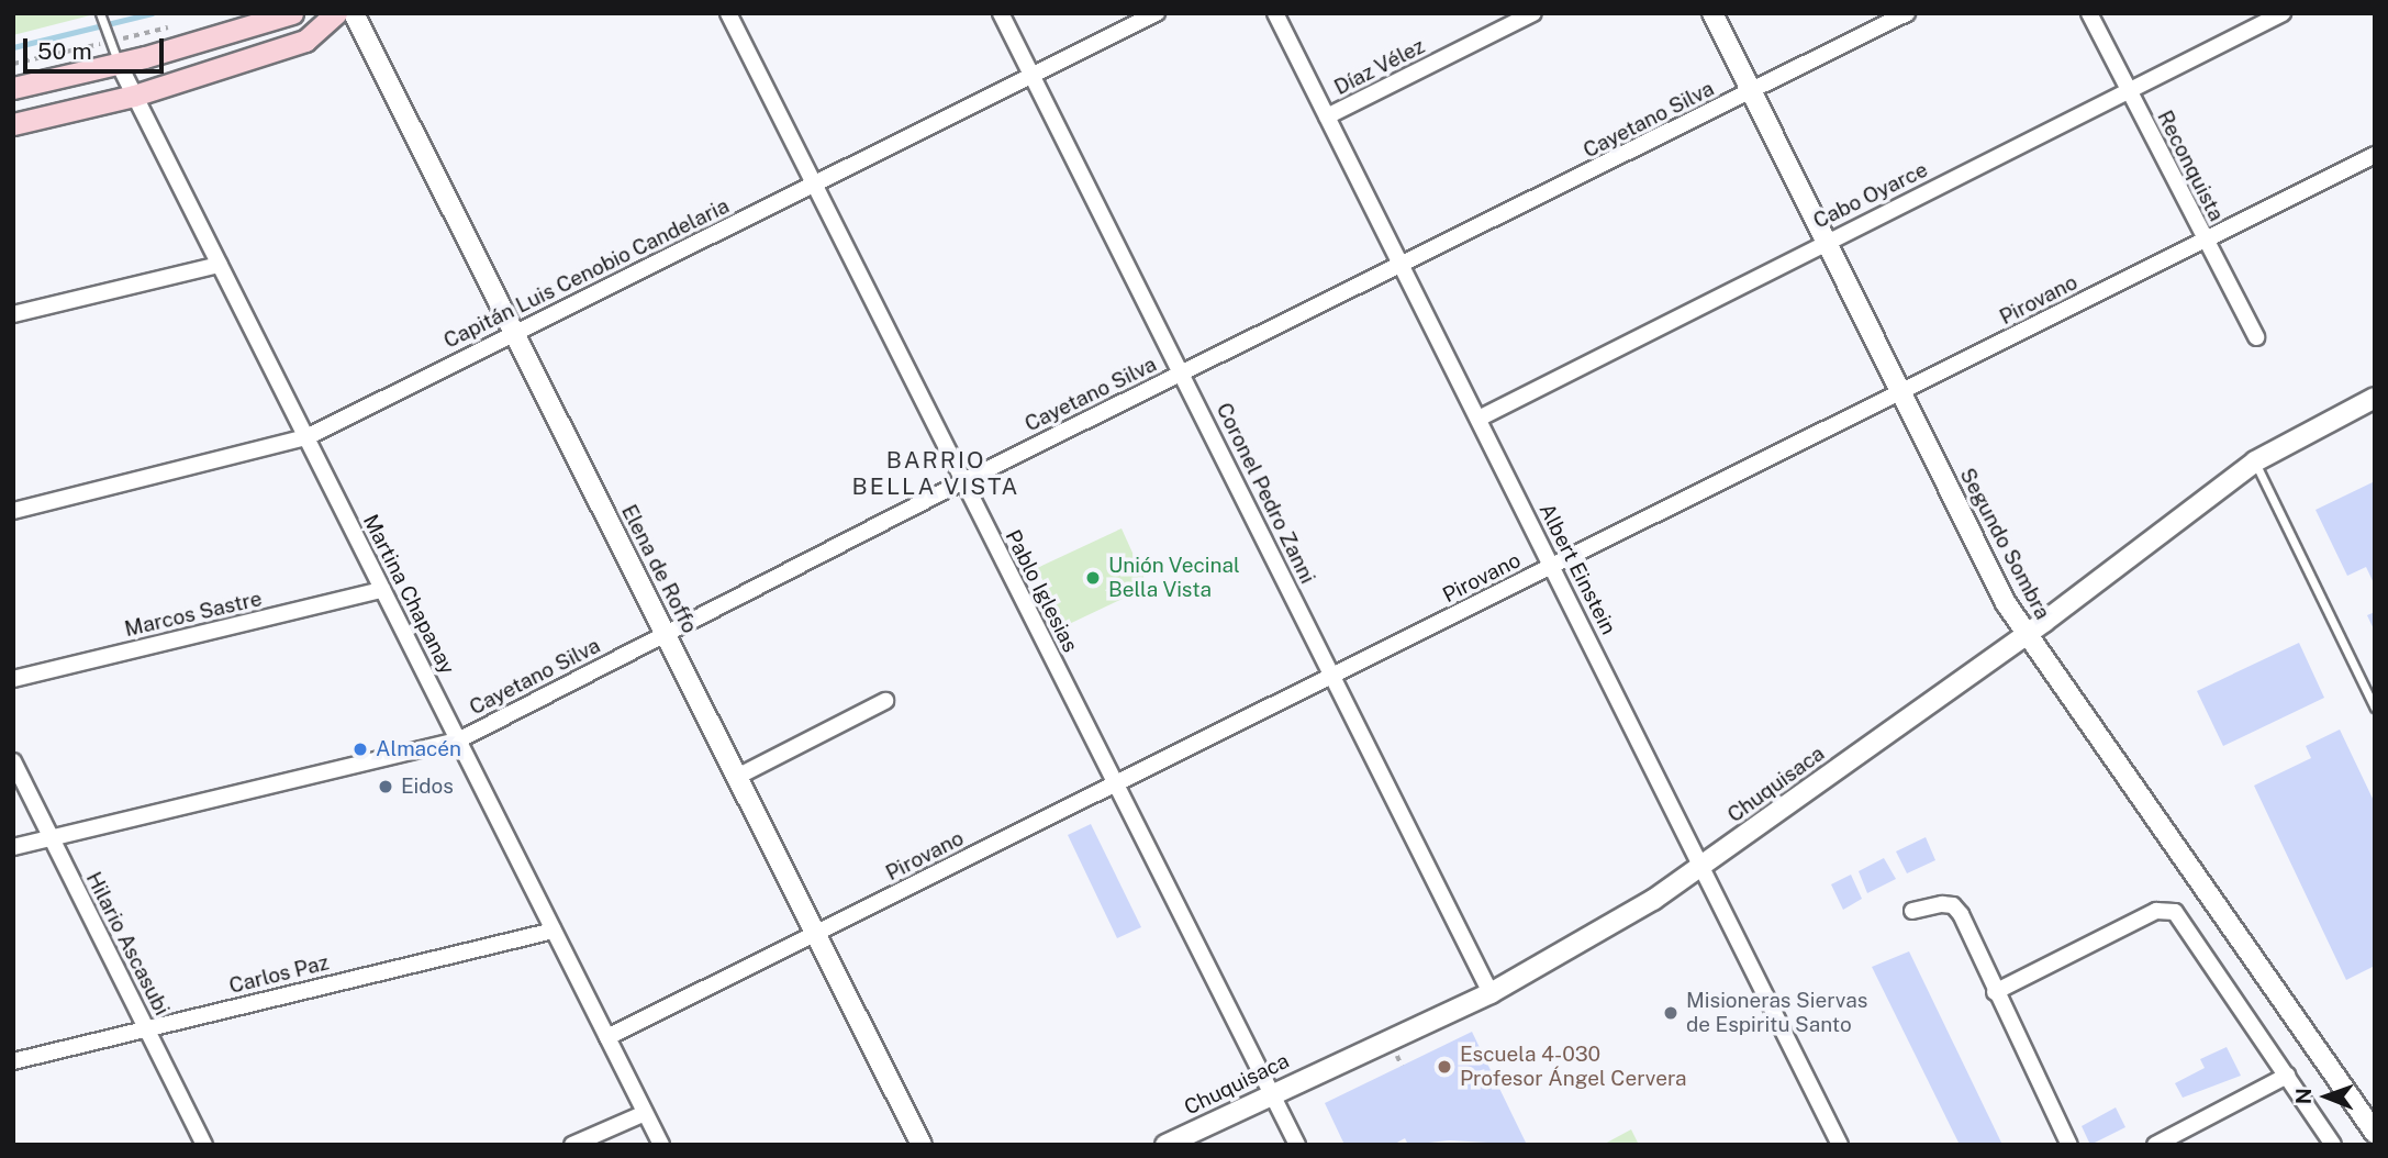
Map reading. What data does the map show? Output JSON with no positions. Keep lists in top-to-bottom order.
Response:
{
  "streets": {
    "street": [
      "Díaz Vélez",
      "Cayetano Silva",
      "Reconquista",
      "Cabo Oyarce",
      "Capitán Luis Cenobio Candelaria",
      "Pirovano",
      "Coronel Pedro Zanni",
      "Segundo Sombra",
      "Elena de Roffo",
      "Albert Einstein",
      "Pablo Iglesias",
      "Martina Chapanay",
      "Marcos Sastre",
      "Chuquisaca",
      "Hilario Ascasubi",
      "Carlos Paz"
    ]
  },
  "crossings": [
    ["Díaz Vélez", "Albert Einstein"],
    ["Cayetano Silva", "Coronel Pedro Zanni"],
    ["Cayetano Silva", "Segundo Sombra"],
    ["Cayetano Silva", "Elena de Roffo"],
    ["Cayetano Silva", "Albert Einstein"],
    ["Cayetano Silva", "Pablo Iglesias"],
    ["Cayetano Silva", "Martina Chapanay"],
    ["Cayetano Silva", "Hilario Ascasubi"],
    ["Reconquista", "Cabo Oyarce"],
    ["Reconquista", "Pirovano"],
    ["Cabo Oyarce", "Segundo Sombra"],
    ["Cabo Oyarce", "Albert Einstein"],
    ["Capitán Luis Cenobio Candelaria", "Coronel Pedro Zanni"],
    ["Capitán Luis Cenobio Candelaria", "Elena de Roffo"],
    ["Capitán Luis Cenobio Candelaria", "Pablo Iglesias"],
    ["Capitán Luis Cenobio Candelaria", "Martina Chapanay"],
    ["Pirovano", "Coronel Pedro Zanni"],
    ["Pirovano", "Segundo Sombra"],
    ["Pirovano", "Elena de Roffo"],
    ["Pirovano", "Albert Einstein"],
    ["Pirovano", "Pablo Iglesias"],
    ["Pirovano", "Martina Chapanay"],
    ["Coronel Pedro Zanni", "Chuquisaca"],
    ["Segundo Sombra", "Chuquisaca"],
    ["Albert Einstein", "Chuquisaca"],
    ["Pablo Iglesias", "Chuquisaca"],
    ["Martina Chapanay", "Marcos Sastre"],
    ["Martina Chapanay", "Carlos Paz"],
    ["Hilario Ascasubi", "Carlos Paz"]
  ],
  "districts": ["BARRIO BELLA VISTA"],
  "places": [
    "Unión Vecinal Bella Vista",
    "Almacén",
    "Eidos",
    "Misioneras Siervas de Espiritu Santo",
    "Escuela 4-030 Profesor Ángel Cervera"
  ],
  "scale_bar": "50 m",
  "north": "left"
}
